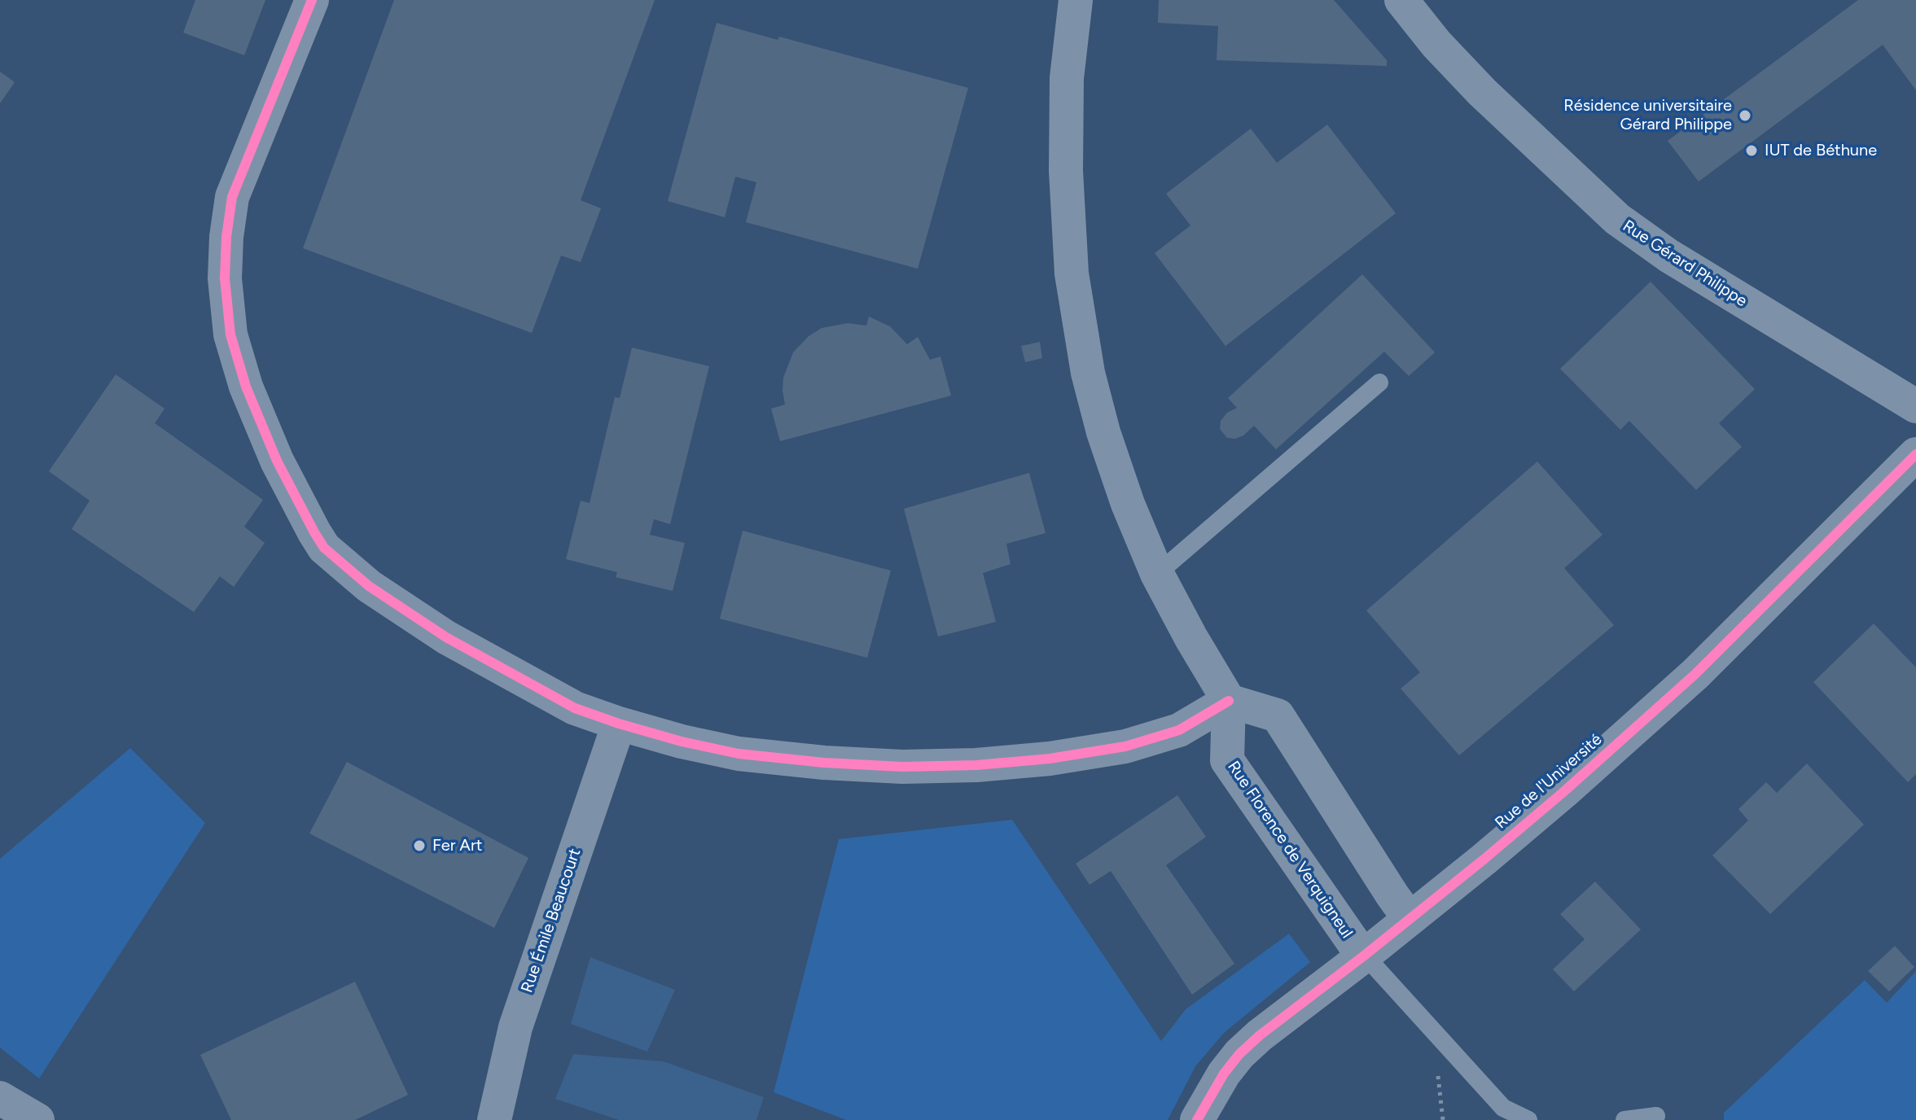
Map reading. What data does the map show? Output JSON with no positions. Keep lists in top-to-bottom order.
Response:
{
  "streets": {
    "street": [
      "Rue Gérard Philippe",
      "Rue de l'Université",
      "Rue Florence de Verquigneul",
      "Rue Émile Beaucourt"
    ]
  },
  "crossings": [
    ["Rue de l'Université", "Rue Florence de Verquigneul"]
  ],
  "places": ["Résidence universitaire Gérard Philippe", "IUT de Béthune", "Fer Art"]
}
